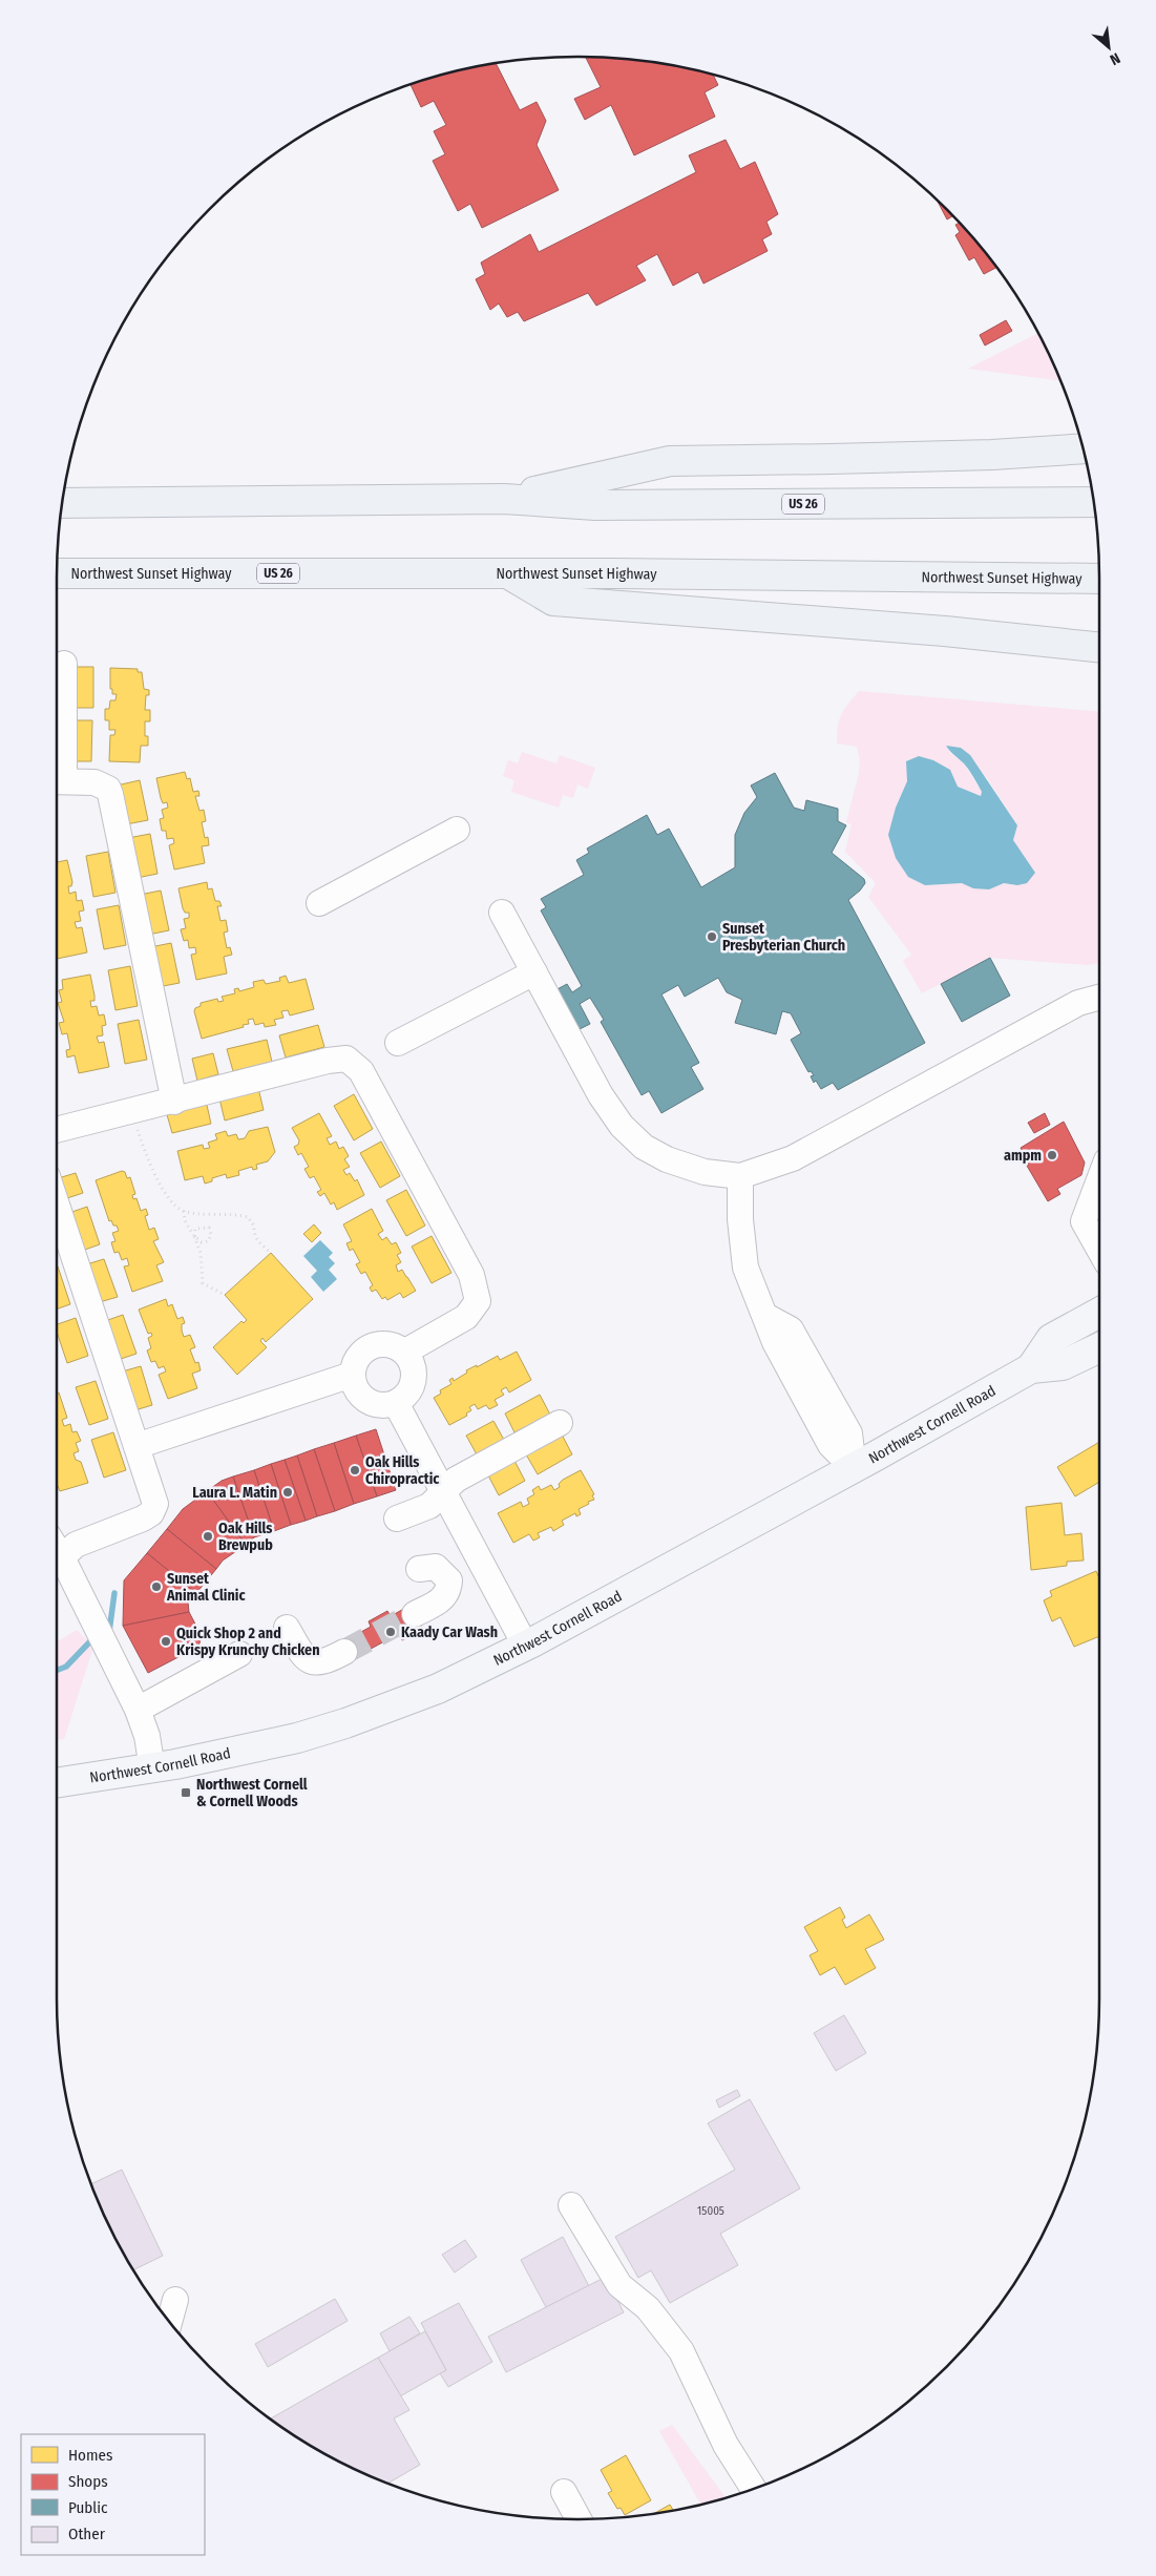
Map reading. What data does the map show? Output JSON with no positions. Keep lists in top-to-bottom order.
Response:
{
  "streets": {
    "highway": ["US 26", "Northwest Sunset Highway"],
    "main road": ["Northwest Cornell Road"]
  },
  "places": {
    "other": [
      "Sunset Presbyterian Church",
      "ampm",
      "Oak Hills Chiropractic",
      "Laura L. Matin",
      "Oak Hills Brewpub",
      "Sunset Animal Clinic",
      "Kaady Car Wash",
      "Quick Shop 2 and Krispy Krunchy Chicken"
    ],
    "transit": ["Northwest Cornell & Cornell Woods"]
  },
  "house_numbers": ["15005"],
  "legend": [
    "Homes",
    "Shops",
    "Public",
    "Other"
  ],
  "north": "bottom right"
}
